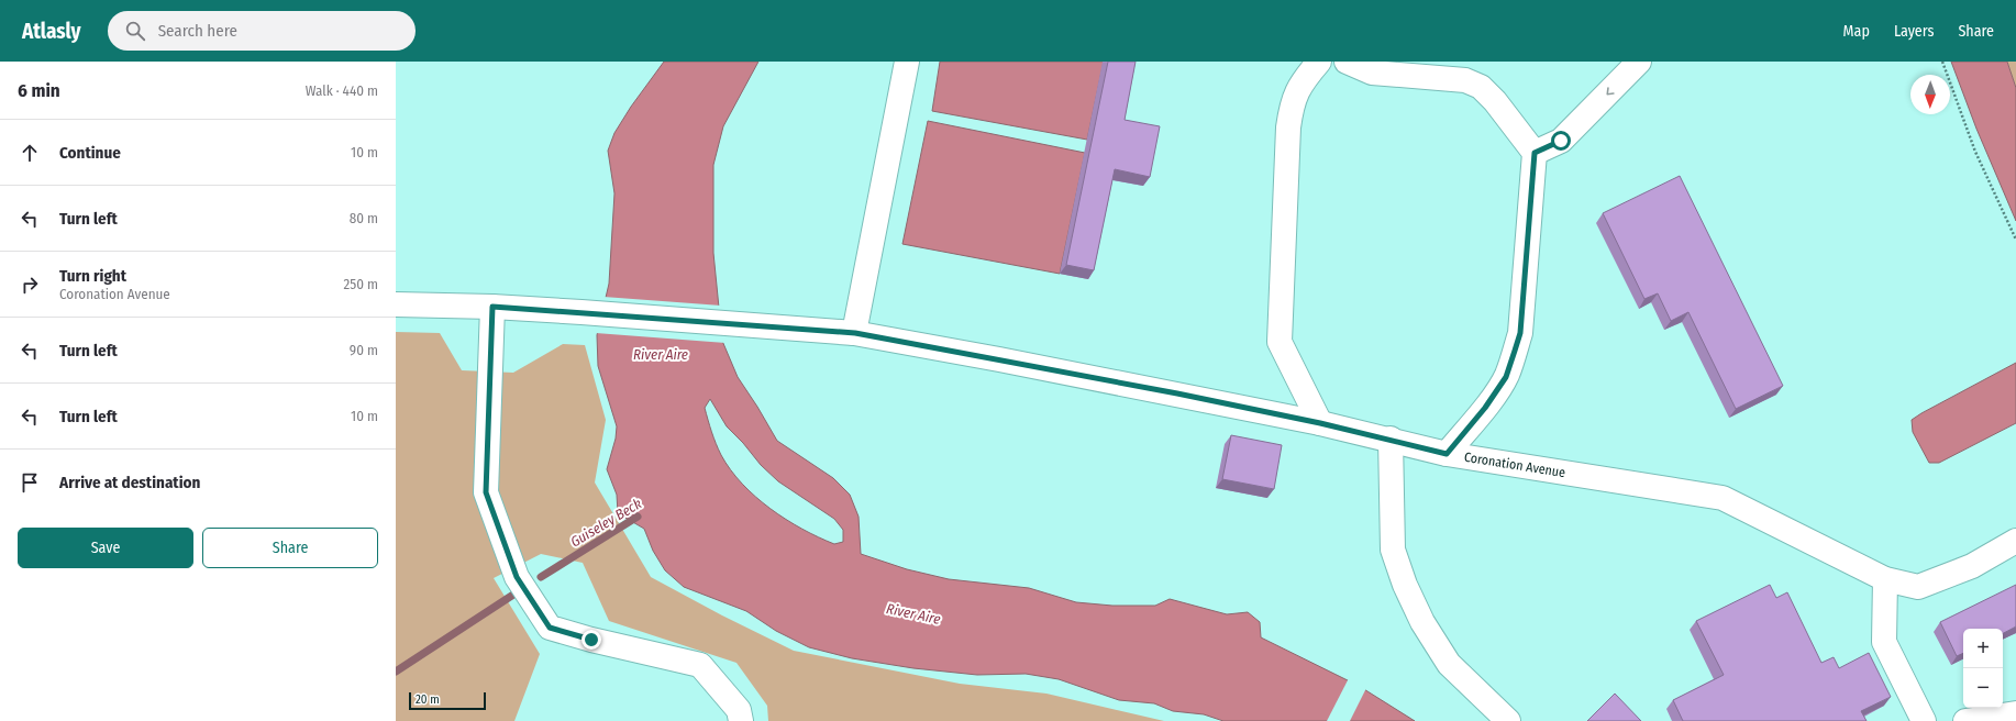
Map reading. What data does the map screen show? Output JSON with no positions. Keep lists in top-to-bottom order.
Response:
{
  "streets": {
    "street": ["Coronation Avenue"]
  },
  "water": ["River Aire", "Guiseley Beck"],
  "scale_bar": "20 m",
  "north": "bottom",
  "page": {
    "header": "Atlasly",
    "search": "Search here",
    "nav": ["Map", "Layers", "Share"],
    "heading": ["6 min", "Walk · 440 m"],
    "list": [
      ["Continue", "10 m"],
      ["Turn left", "80 m"],
      ["Turn right", "Coronation Avenue", "250 m"],
      ["Turn left", "90 m"],
      ["Turn left", "10 m"],
      "Arrive at destination"
    ],
    "buttons": ["Save", "Share"],
    "map_buttons": ["+", "−"],
    "scale": "20 m"
  }
}
